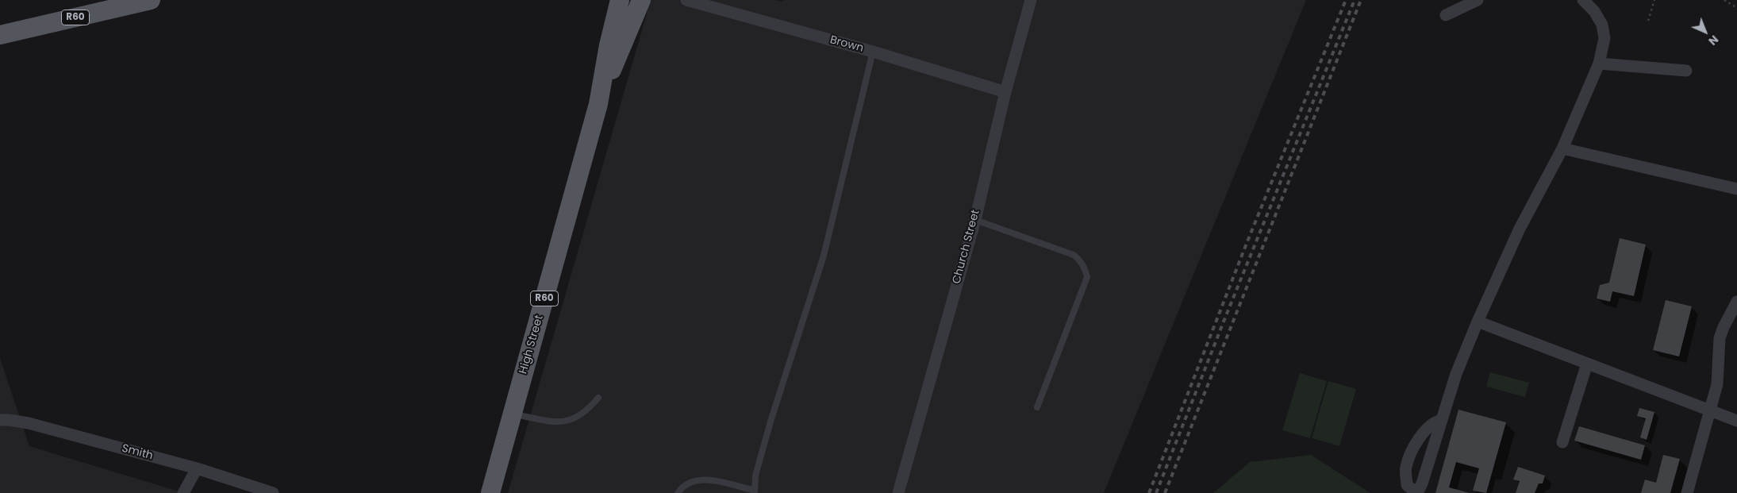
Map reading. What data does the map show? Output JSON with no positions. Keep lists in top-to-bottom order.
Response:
{
  "streets": {
    "main road": ["R60", "High Street"],
    "street": ["Brown", "Church Street", "Smith"]
  },
  "crossings": [
    ["Brown", "Church Street"]
  ],
  "north": "bottom right"
}
